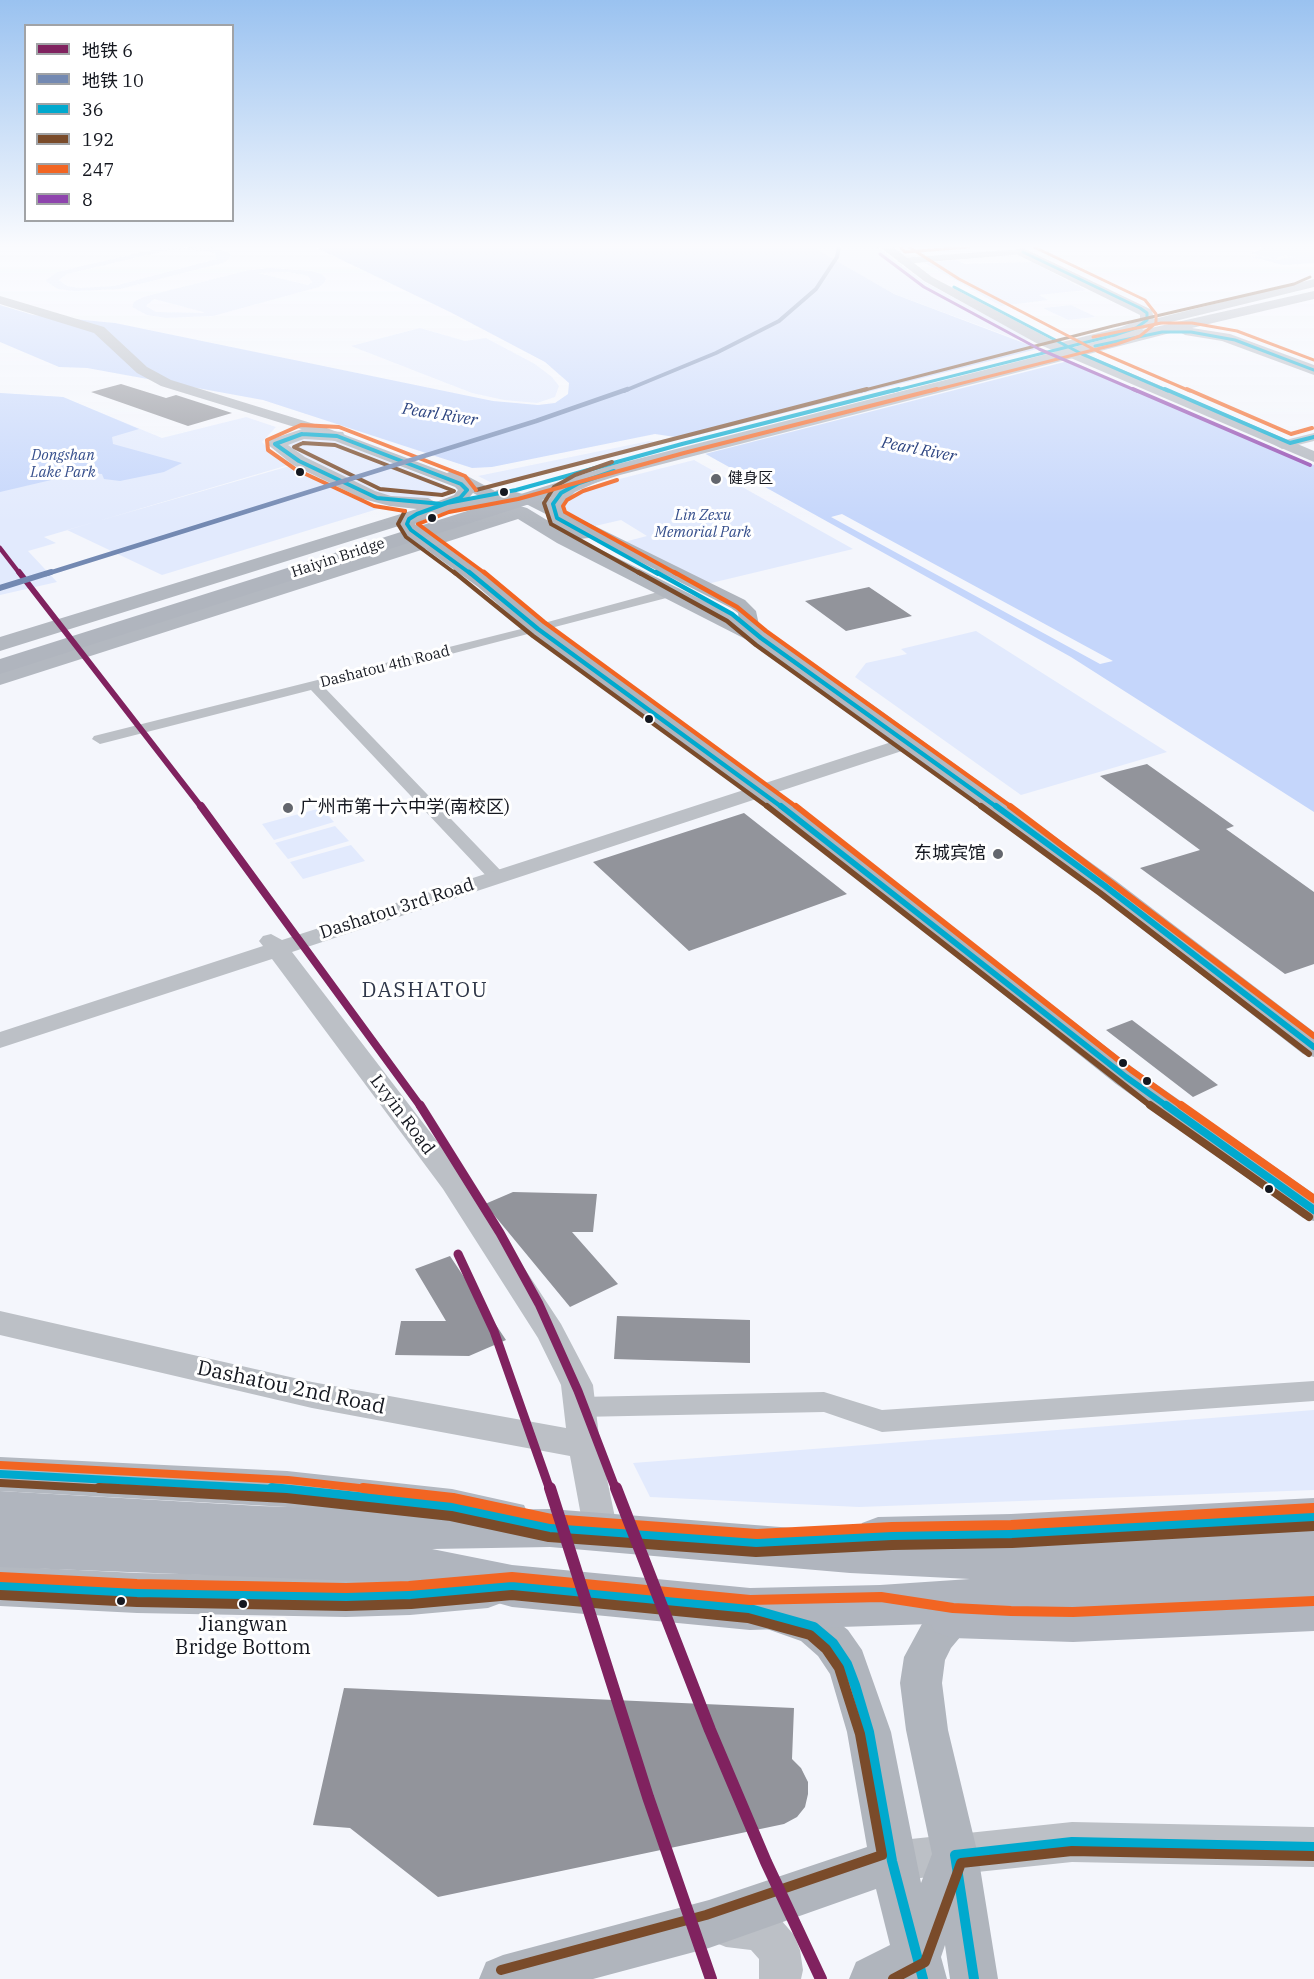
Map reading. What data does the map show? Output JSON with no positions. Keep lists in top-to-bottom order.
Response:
{
  "streets": {
    "highway": ["Haiyin Bridge"],
    "street": [
      "Dashatou 4th Road",
      "Dashatou 3rd Road",
      "Lvyin Road",
      "Dashatou 2nd Road"
    ]
  },
  "crossings": [
    ["Dashatou 3rd Road", "Lvyin Road"],
    ["Lvyin Road", "Dashatou 2nd Road"]
  ],
  "districts": ["DASHATOU"],
  "water": ["Pearl River"],
  "parks": ["Dongshan Lake Park", "Lin Zexu Memorial Park"],
  "places": [
    "健身区",
    "广州市第十六中学(南校区)",
    "东城宾馆",
    "Jiangwan Bridge Bottom"
  ],
  "lines": [
    "metro line 10",
    "transit line 36",
    "transit line 192",
    "transit line 247",
    "transit line 8",
    "metro line 6"
  ],
  "legend": [
    "地铁 6",
    "地铁 10",
    "36",
    "192",
    "247",
    "8"
  ]
}
